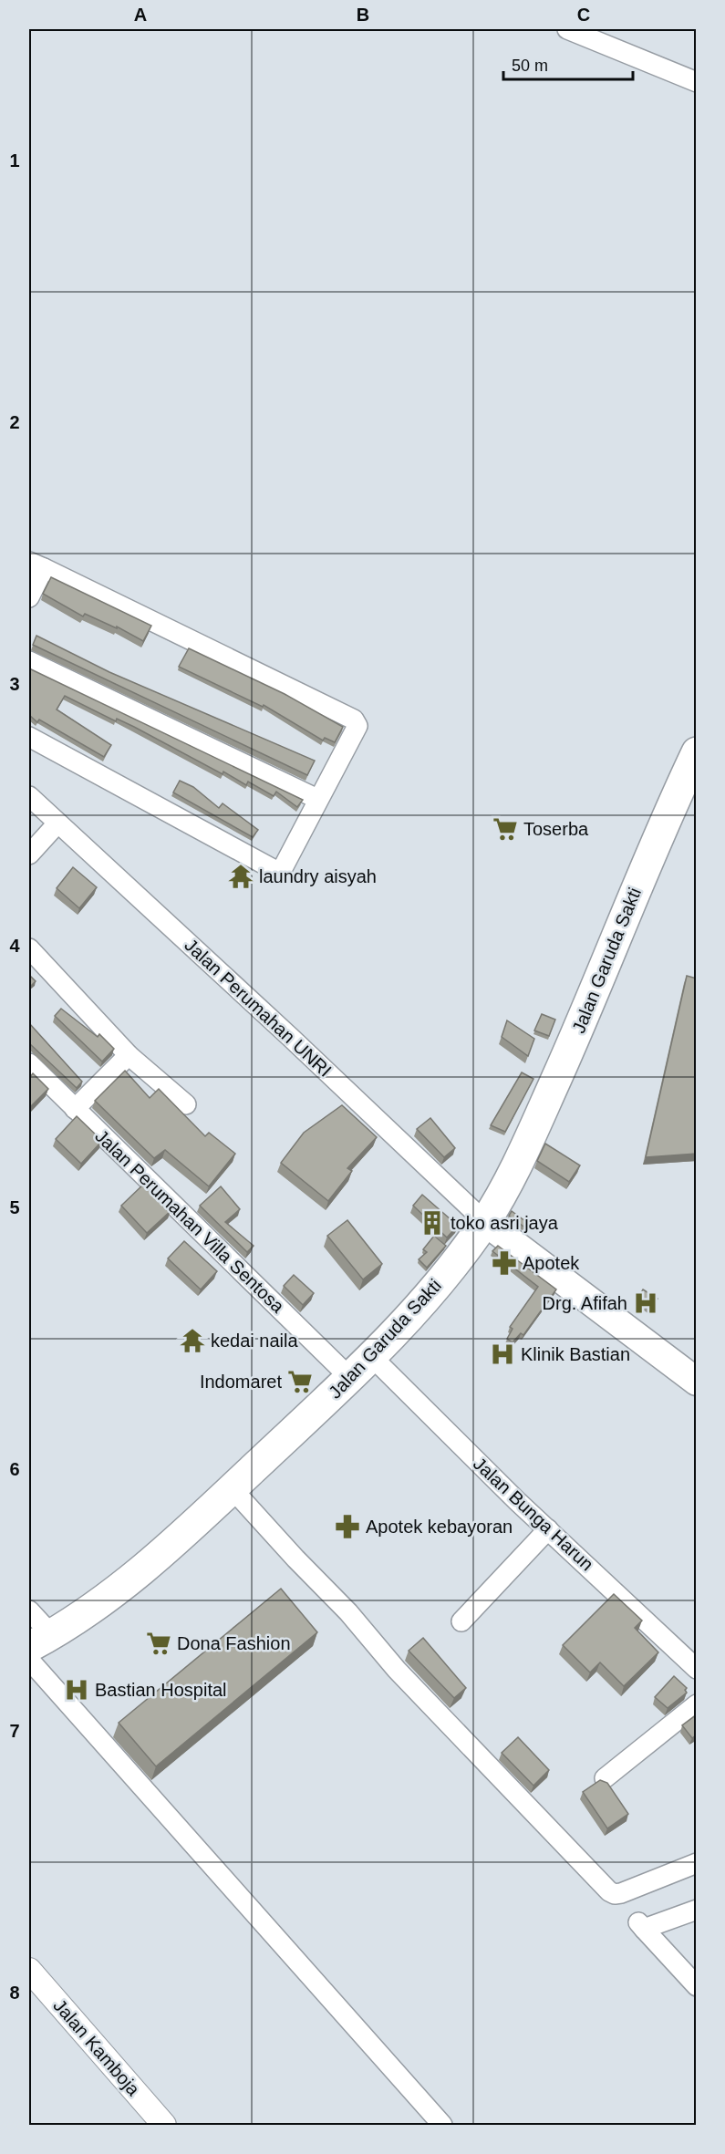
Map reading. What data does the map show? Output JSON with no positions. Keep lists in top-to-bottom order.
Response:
{
  "streets": {
    "highway": ["Jalan Garuda Sakti"],
    "street": [
      "Jalan Perumahan UNRI",
      "Jalan Perumahan Villa Sentosa",
      "Jalan Bunga Harun",
      "Jalan Kamboja"
    ]
  },
  "crossings": [
    ["Jalan Garuda Sakti", "Jalan Perumahan UNRI"],
    ["Jalan Garuda Sakti", "Jalan Perumahan Villa Sentosa"],
    ["Jalan Garuda Sakti", "Jalan Bunga Harun"]
  ],
  "places": {
    "supermarket": ["Toserba", "Indomaret", "Dona Fashion"],
    "temple": ["laundry aisyah", "kedai naila"],
    "building": ["toko asri jaya"],
    "pharmacy": ["Apotek", "Apotek kebayoran"],
    "hospital": ["Drg. Afifah", "Klinik Bastian", "Bastian Hospital"]
  },
  "scale_bar": "50 m",
  "grid": {
    "columns": ["A", "B", "C"],
    "rows": [
      "1",
      "2",
      "3",
      "4",
      "5",
      "6",
      "7",
      "8"
    ]
  }
}
